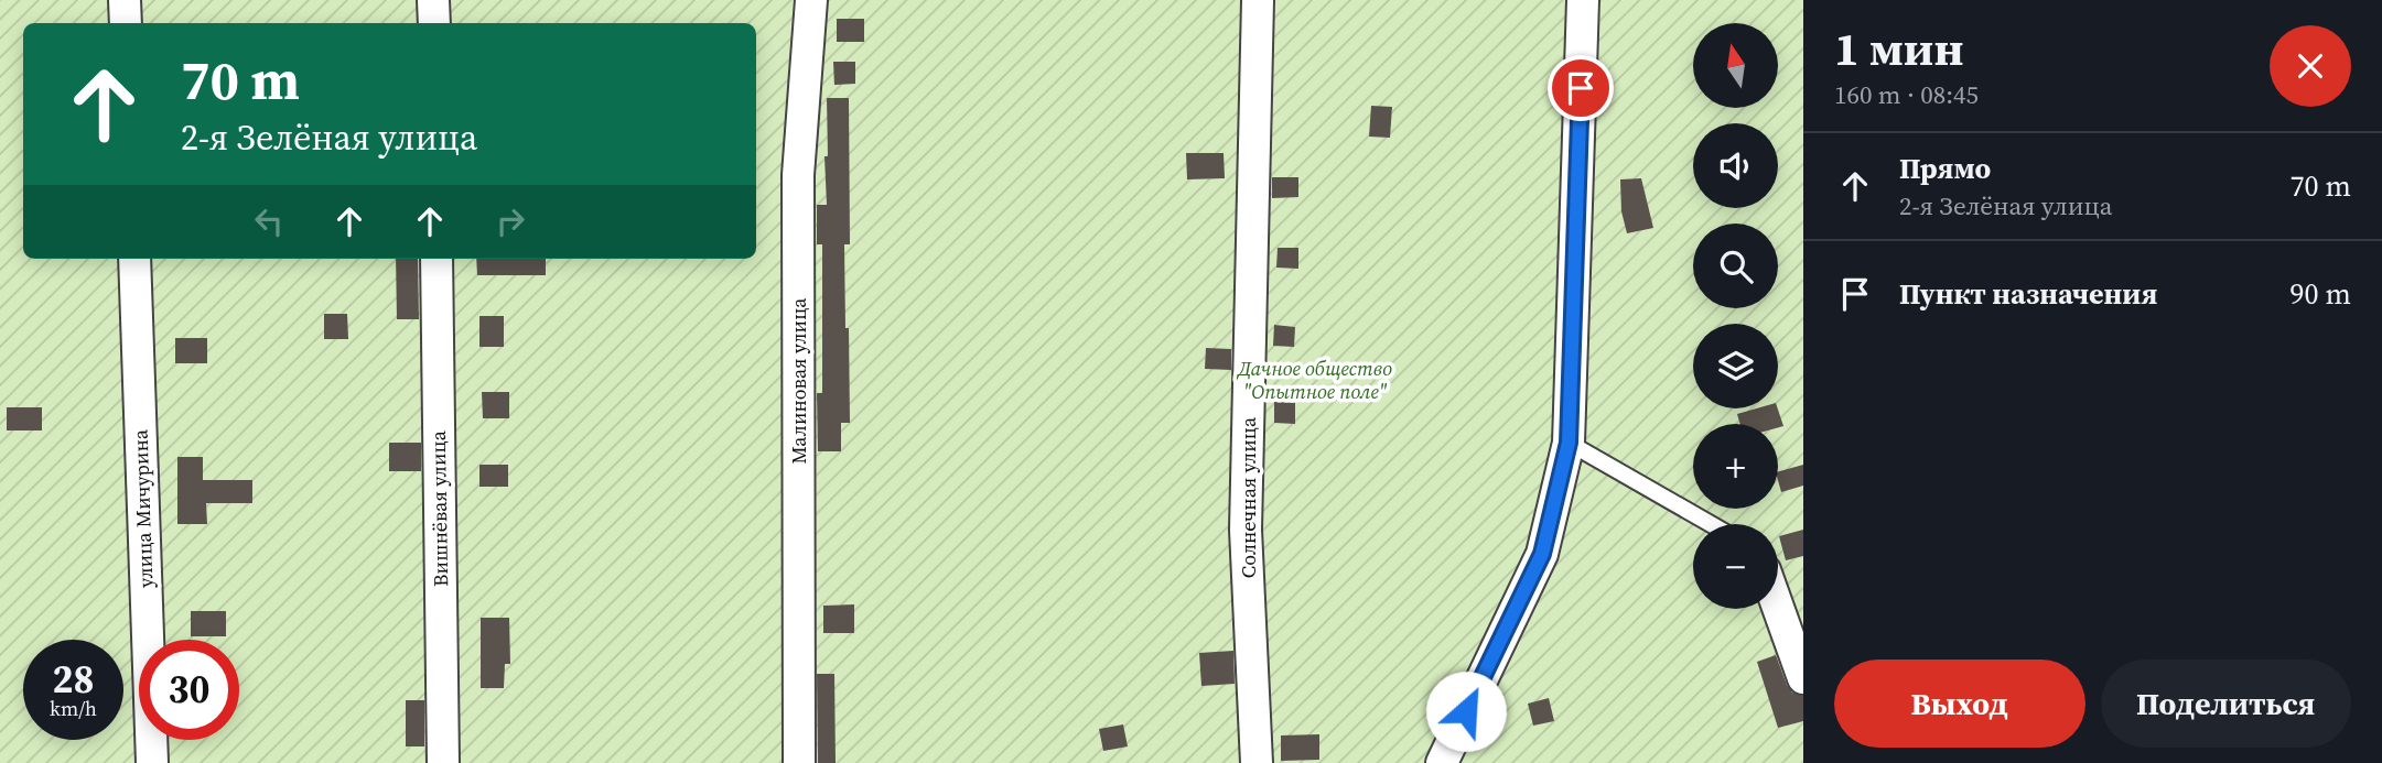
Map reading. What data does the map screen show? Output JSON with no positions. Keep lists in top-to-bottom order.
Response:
{
  "streets": {
    "street": [
      "Малиновая улица",
      "Солнечная улица",
      "улица Мичурина",
      "Вишнёвая улица"
    ]
  },
  "parks": ["Дачное общество \"Опытное поле\""],
  "north": "top",
  "page": {
    "heading": ["1 мин", "160 m · 08:45"],
    "map_buttons": ["+", "−"],
    "turn": ["70 m", "2-я Зелёная улица"],
    "list": [
      {
        "name": "Прямо",
        "note": "2-я Зелёная улица",
        "value": "70 m"
      },
      {
        "name": "Пункт назначения",
        "value": "90 m"
      }
    ],
    "speed": "28 km/h",
    "limit": "30",
    "buttons": ["Выход", "Поделиться"]
  }
}
